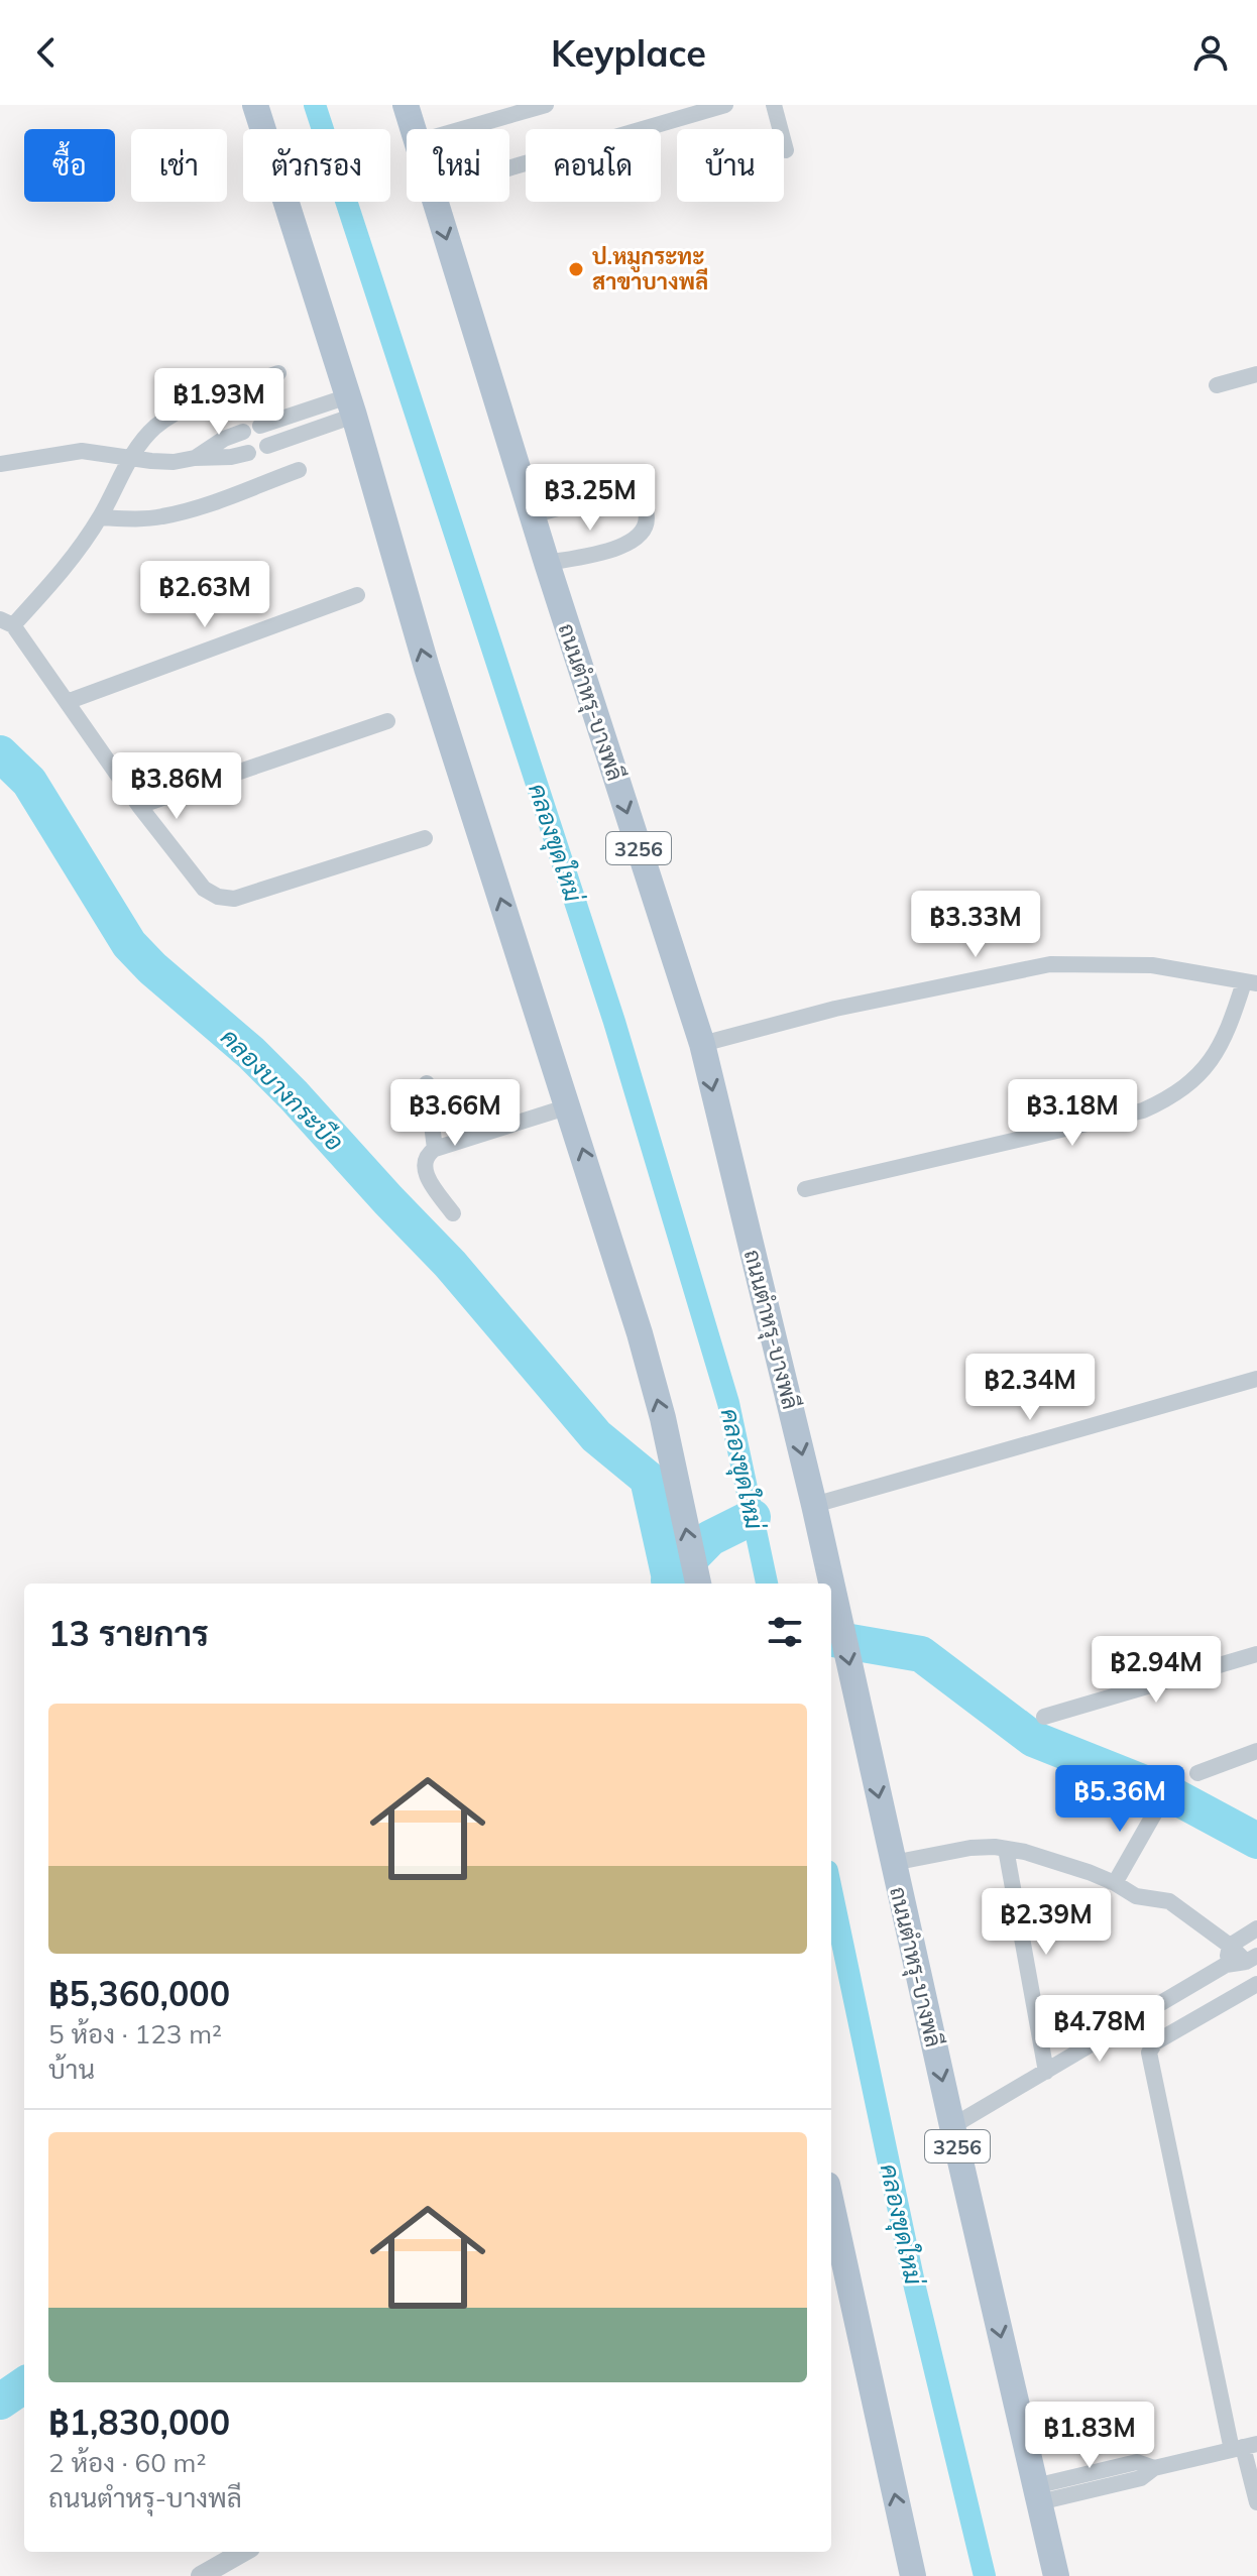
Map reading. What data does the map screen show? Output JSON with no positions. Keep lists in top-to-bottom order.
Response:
{
  "streets": {
    "main road": ["ถนนตำหรุ-บางพลี", "3256"]
  },
  "water": ["คลองขุดใหม่", "คลองบางกระบือ"],
  "places": ["ป.หมูกระทะ สาขาบางพลี"],
  "page": {
    "header": "Keyplace",
    "chip": [
      "ซื้อ",
      "เช่า",
      "ตัวกรอง",
      "ใหม่",
      "คอนโด",
      "บ้าน"
    ],
    "price": [
      "฿1.93M",
      "฿3.25M",
      "฿2.63M",
      "฿3.86M",
      "฿3.33M",
      "฿3.66M",
      "฿3.18M",
      "฿2.34M",
      "฿2.94M",
      "฿5.36M",
      "฿2.39M",
      "฿4.78M",
      "฿1.83M"
    ],
    "heading": "13 รายการ",
    "list": [
      {
        "name": "฿5,360,000",
        "note": "5 ห้อง · 123 m² · บ้าน"
      },
      {
        "name": "฿1,830,000",
        "note": "2 ห้อง · 60 m² · ถนนตำหรุ-บางพลี"
      }
    ]
  }
}
